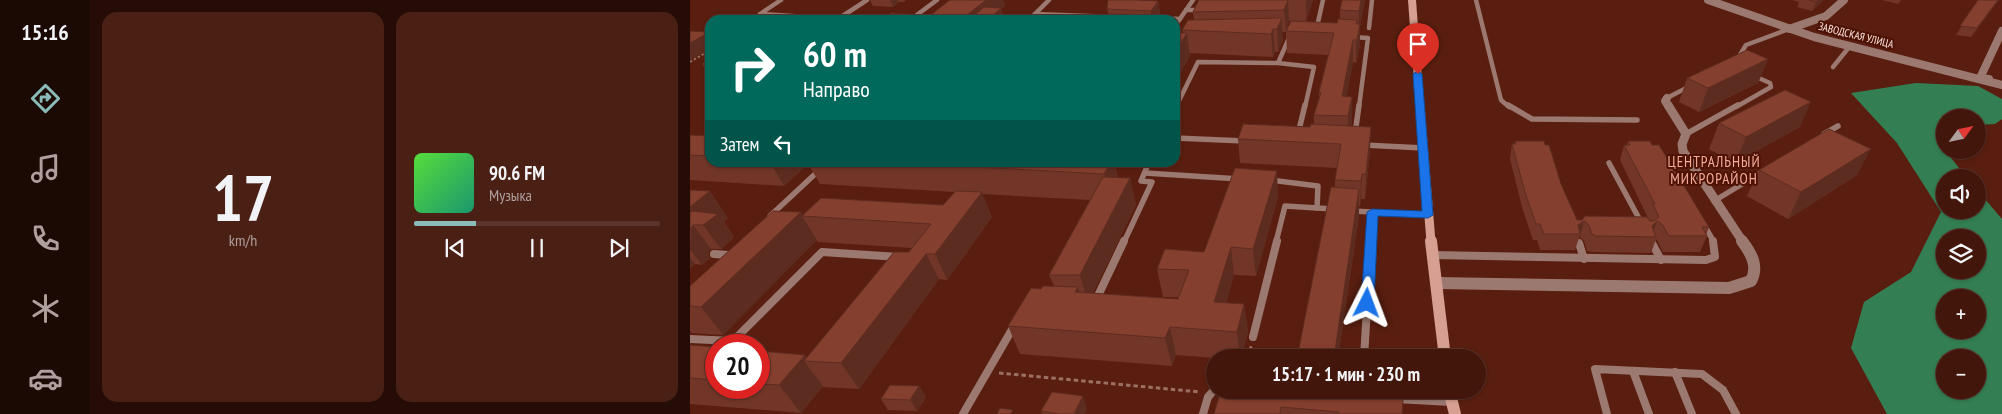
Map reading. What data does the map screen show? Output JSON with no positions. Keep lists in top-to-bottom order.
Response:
{
  "streets": {
    "street": ["ЗАВОДСКАЯ УЛИЦА"]
  },
  "districts": ["ЦЕНТРАЛЬНЫЙ МИКРОРАЙОН"],
  "north": "top right",
  "page": {
    "tabs": "15:16",
    "tile": ["17", "km/h"],
    "turn": ["60 m", "Направо"],
    "map_buttons": ["+", "−"],
    "then": "Затем",
    "song": ["90.6 FM", "Музыка"],
    "limit": "20",
    "trip": "15:17 · 1 мин · 230 m"
  }
}
